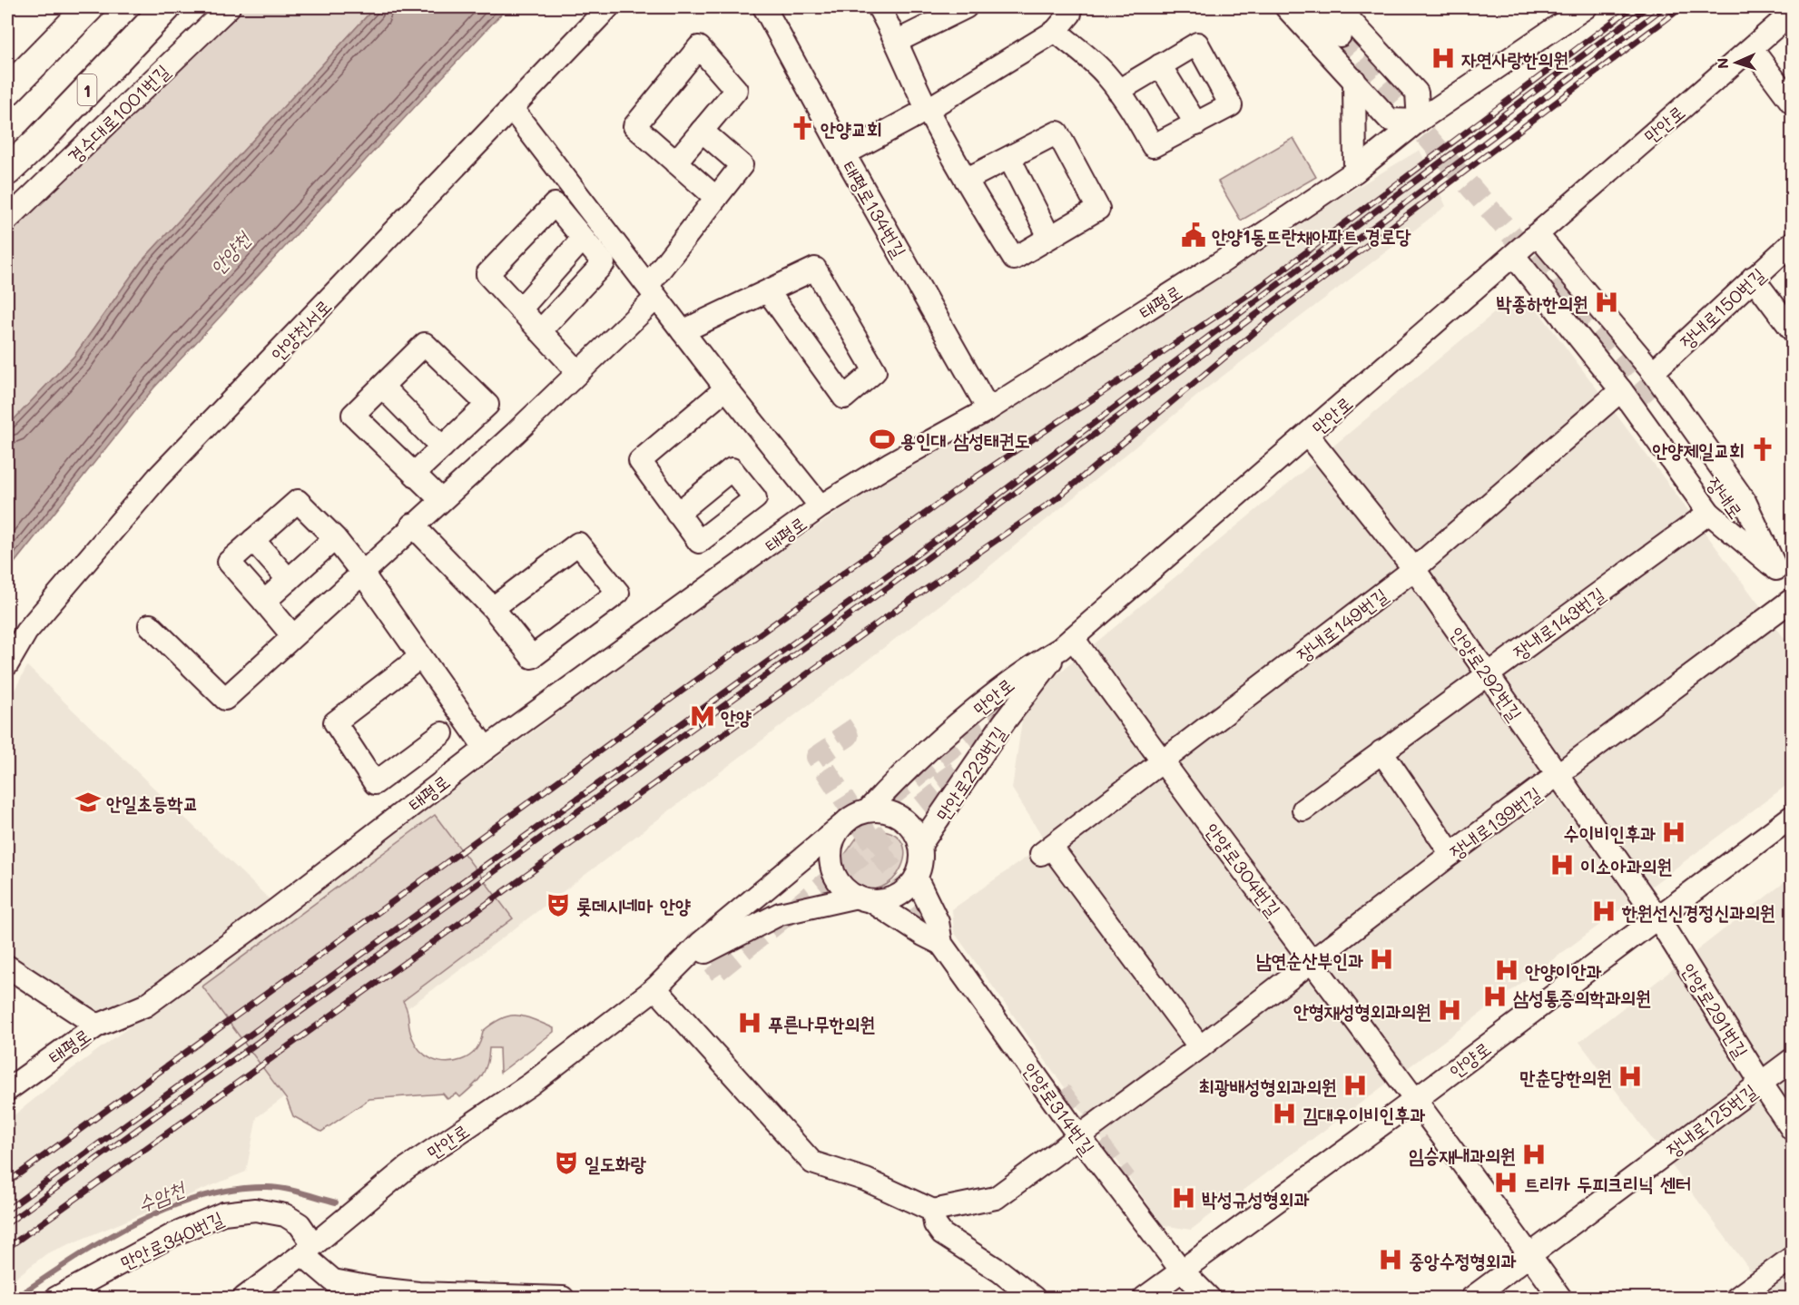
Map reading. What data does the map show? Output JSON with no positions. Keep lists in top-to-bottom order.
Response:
{
  "streets": {
    "main road": ["1"],
    "street": [
      "경수대로1001번길",
      "만안로",
      "태평로134번길",
      "태평로",
      "장내로150번길",
      "안양천서로",
      "장내로",
      "장내로143번길",
      "장내로149번길",
      "안양로292번길",
      "만안로223번길",
      "장내로139번길",
      "안양로304번길",
      "안양로291번길",
      "안양로",
      "안양로314번길",
      "장내로125번길",
      "만안로340번길"
    ]
  },
  "crossings": [
    ["만안로", "안양로292번길"],
    ["만안로", "만안로223번길"],
    ["만안로", "안양로304번길"],
    ["만안로", "만안로340번길"],
    ["태평로134번길", "태평로"],
    ["장내로143번길", "안양로292번길"],
    ["장내로149번길", "안양로292번길"],
    ["장내로149번길", "장내로139번길"],
    ["장내로149번길", "안양로304번길"],
    ["안양로292번길", "장내로139번길"],
    ["안양로292번길", "안양로291번길"],
    ["안양로292번길", "안양로"],
    ["만안로223번길", "안양로304번길"],
    ["장내로139번길", "안양로304번길"],
    ["장내로139번길", "안양로314번길"],
    ["안양로304번길", "안양로"],
    ["안양로304번길", "장내로125번길"],
    ["안양로291번길", "안양로"],
    ["안양로291번길", "장내로125번길"],
    ["안양로", "안양로314번길"]
  ],
  "water": ["안양천", "수암천"],
  "places": {
    "hospital": [
      "자연사랑한의원",
      "박종하한의원",
      "수이비인후과",
      "이소아과의원",
      "한원선신경정신과의원",
      "남연순산부인과",
      "안양이안과",
      "삼성통증의학과의원",
      "안형재성형외과의원",
      "푸른나무한의원",
      "만춘당한의원",
      "최광배성형외과의원",
      "김대우이비인후과",
      "임승재내과의원",
      "트리카 두피크리닉 센터",
      "박성규성형외과",
      "중앙수정형외과"
    ],
    "church": ["안양교회", "안양제일교회"],
    "public building": ["안양1동뜨란채아파트 경로당"],
    "sports": ["용인대 삼성태권도"],
    "metro station": ["안양"],
    "school or university": ["안일초등학교"],
    "theatre": ["롯데시네마 안양", "일도화랑"]
  },
  "north": "left"
}
